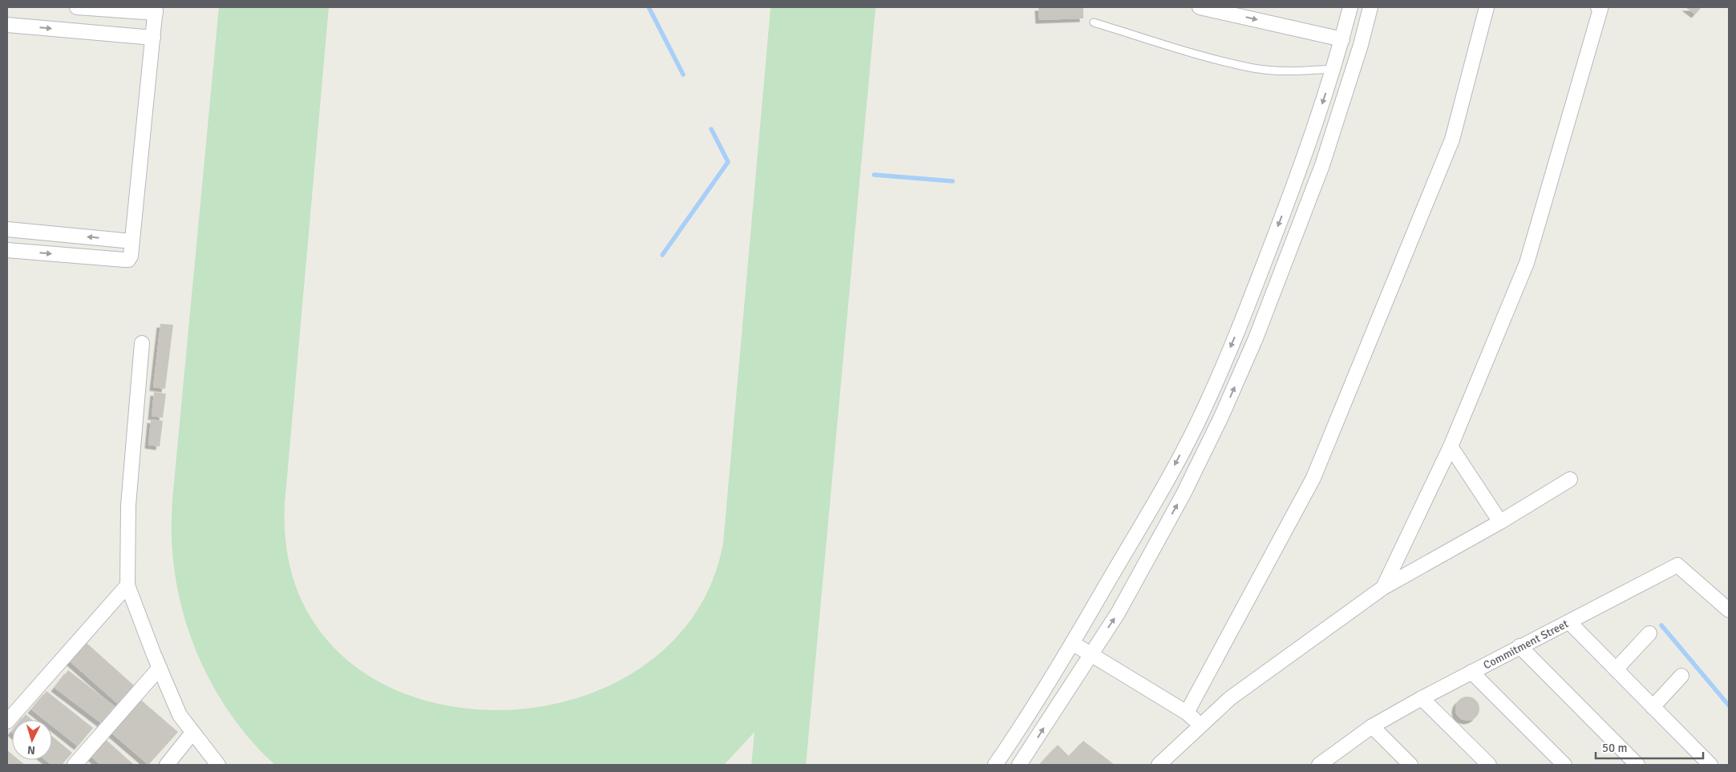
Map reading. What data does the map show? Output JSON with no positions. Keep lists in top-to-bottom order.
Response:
{
  "streets": {
    "street": ["Commitment Street"]
  },
  "scale_bar": "50 m",
  "north": "bottom"
}
